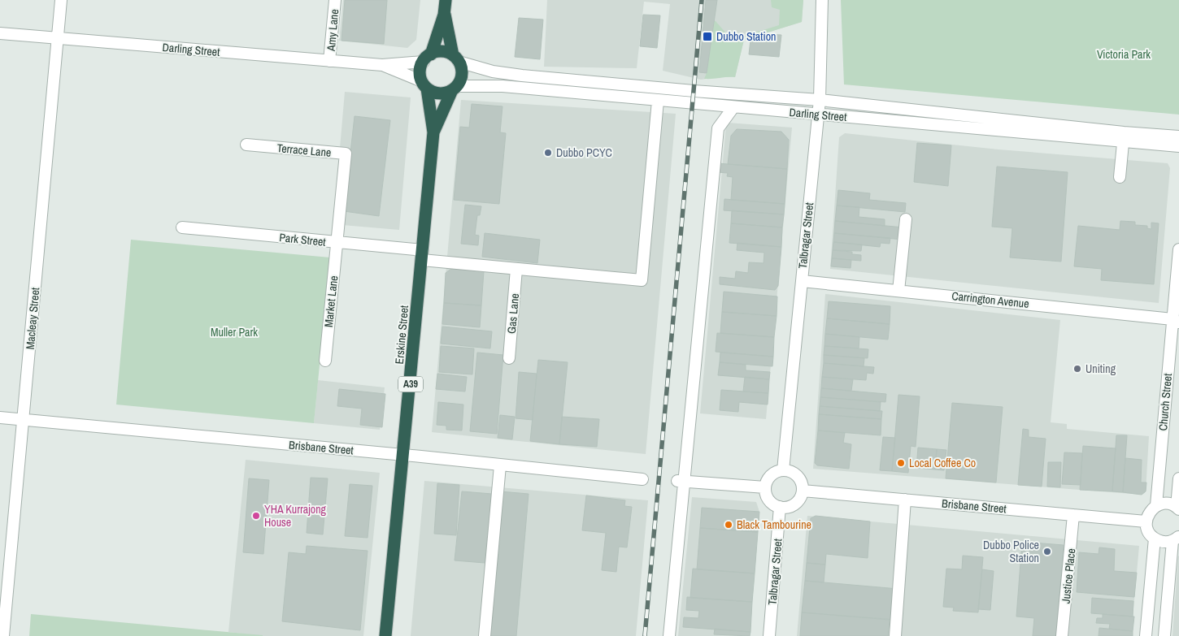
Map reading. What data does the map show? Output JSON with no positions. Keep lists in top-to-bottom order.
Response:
{
  "streets": {
    "highway": ["Erskine Street", "A39"],
    "street": [
      "Amy Lane",
      "Darling Street",
      "Terrace Lane",
      "Talbragar Street",
      "Park Street",
      "Carrington Avenue",
      "Market Lane",
      "Gas Lane",
      "Macleay Street",
      "Church Street",
      "Brisbane Street",
      "Justice Place"
    ]
  },
  "crossings": [
    ["Amy Lane", "Darling Street"],
    ["Darling Street", "Talbragar Street"],
    ["Darling Street", "Park Street"],
    ["Darling Street", "Macleay Street"],
    ["Darling Street", "Erskine Street"],
    ["Darling Street", "A39"],
    ["Terrace Lane", "Park Street"],
    ["Terrace Lane", "Market Lane"],
    ["Talbragar Street", "Carrington Avenue"],
    ["Talbragar Street", "Brisbane Street"],
    ["Park Street", "Market Lane"],
    ["Park Street", "Gas Lane"],
    ["Park Street", "Erskine Street"],
    ["Carrington Avenue", "Church Street"],
    ["Macleay Street", "Brisbane Street"],
    ["Erskine Street", "A39"],
    ["Erskine Street", "Brisbane Street"],
    ["Brisbane Street", "Justice Place"]
  ],
  "parks": ["Victoria Park", "Muller Park"],
  "places": {
    "transit": ["Dubbo Station"],
    "other": [
      "Dubbo PCYC",
      "Uniting",
      "Local Coffee Co",
      "YHA Kurrajong House",
      "Black Tambourine",
      "Dubbo Police Station"
    ]
  }
}
